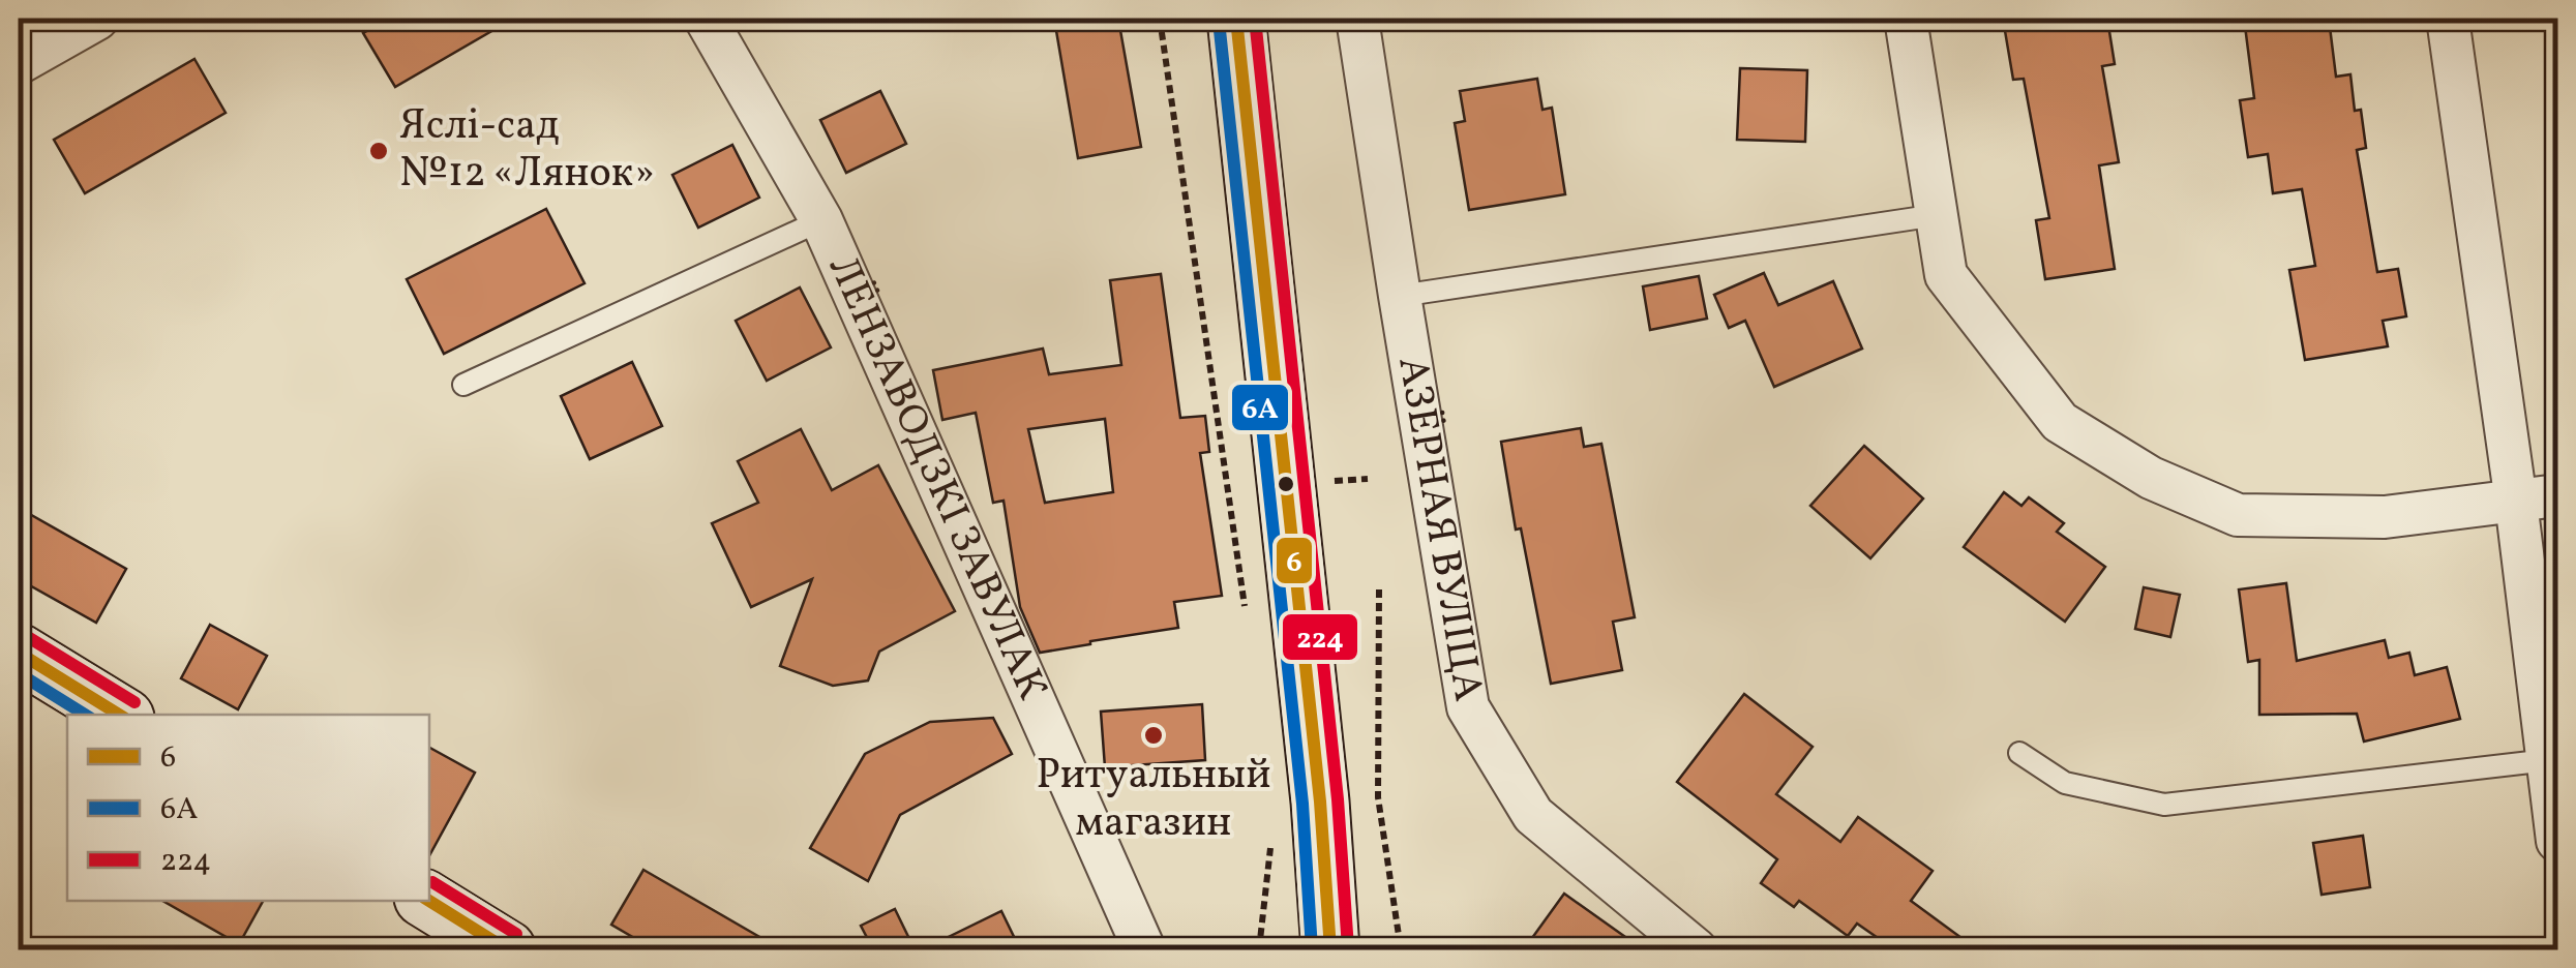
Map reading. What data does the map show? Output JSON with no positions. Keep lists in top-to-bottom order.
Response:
{
  "streets": {
    "street": ["ЛЁНЗАВОДЗКІ ЗАВУЛАК", "АЗЁРНАЯ ВУЛІЦА"]
  },
  "places": ["Яслі-сад №12 «Лянок»", "Ритуальный магазин"],
  "lines": ["transit line 6", "transit line 224", "transit line 6А"],
  "legend": ["6", "6А", "224"]
}
